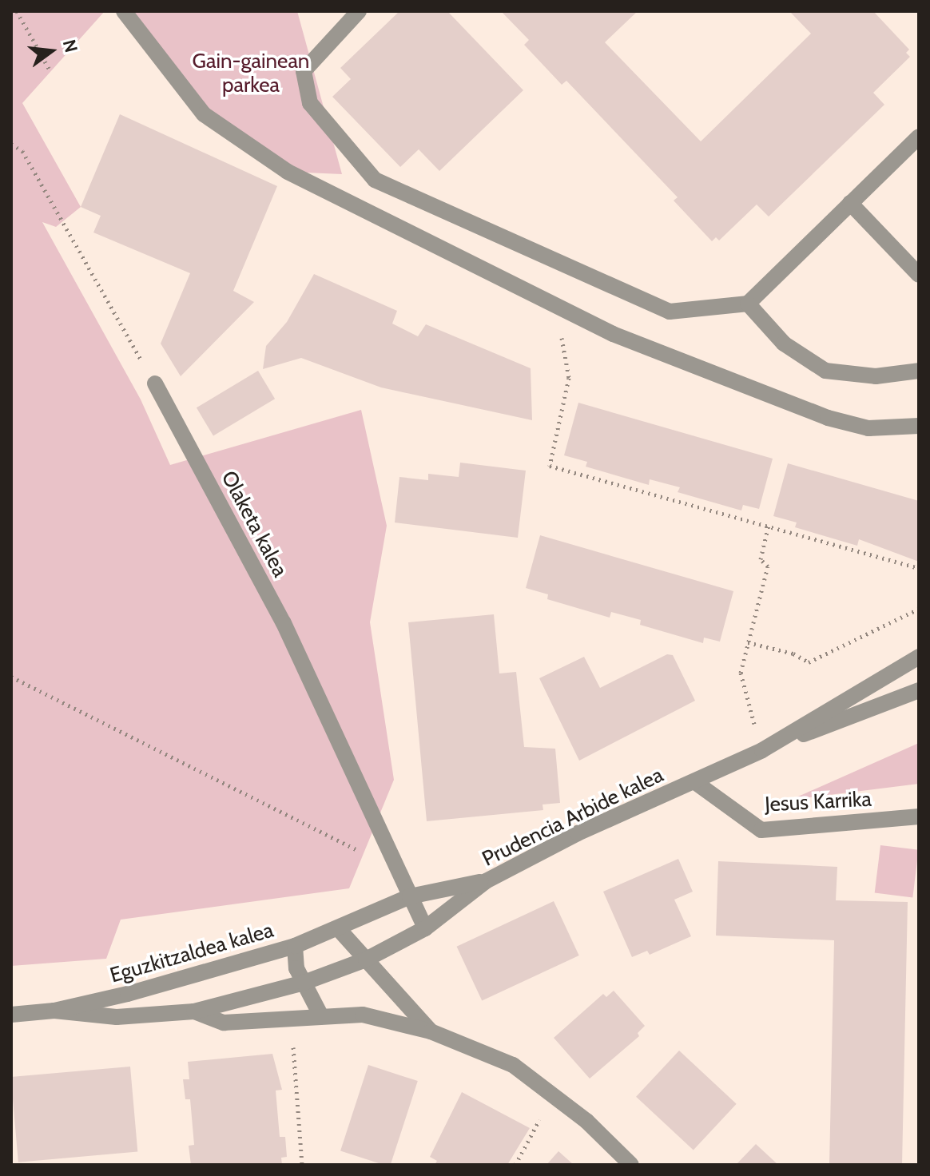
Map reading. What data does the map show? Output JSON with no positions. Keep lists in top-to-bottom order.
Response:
{
  "streets": {
    "street": [
      "Olaketa kalea",
      "Jesus Karrika",
      "Prudencia Arbide kalea",
      "Eguzkitzaldea kalea"
    ]
  },
  "crossings": [
    ["Olaketa kalea", "Prudencia Arbide kalea"],
    ["Olaketa kalea", "Eguzkitzaldea kalea"],
    ["Jesus Karrika", "Prudencia Arbide kalea"],
    ["Prudencia Arbide kalea", "Eguzkitzaldea kalea"]
  ],
  "parks": ["Gain-gainean parkea"],
  "north": "right"
}
